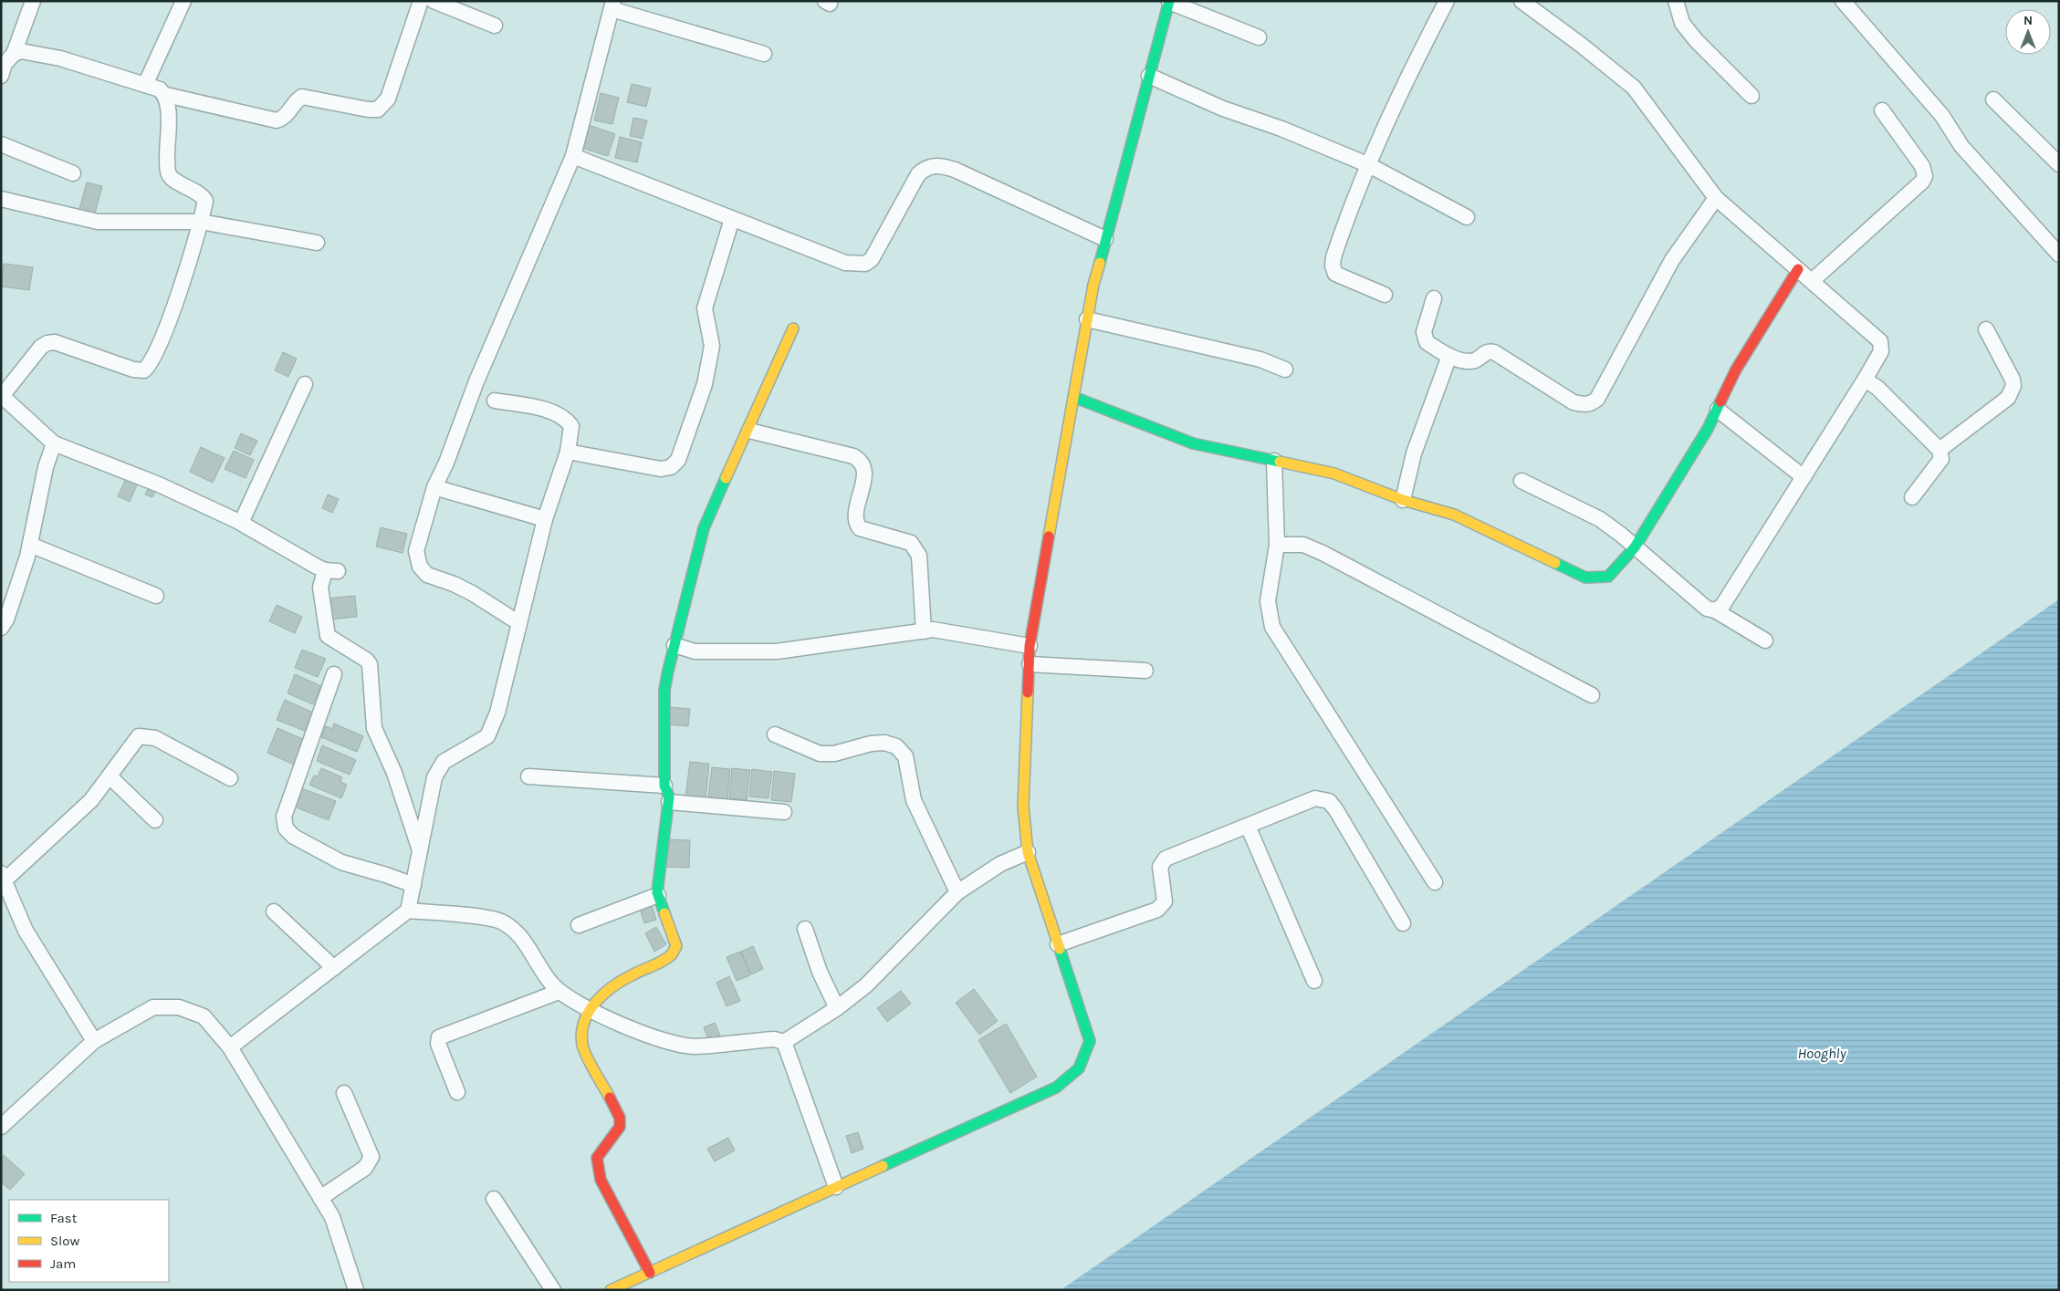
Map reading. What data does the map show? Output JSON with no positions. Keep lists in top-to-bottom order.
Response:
{
  "water": ["Hooghly"],
  "legend": ["Fast", "Slow", "Jam"],
  "north": "top"
}
